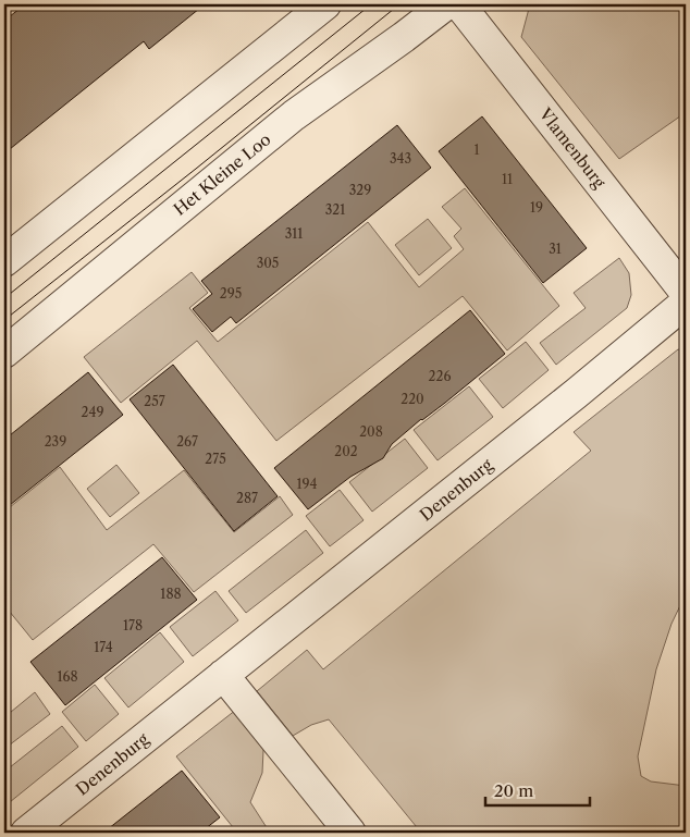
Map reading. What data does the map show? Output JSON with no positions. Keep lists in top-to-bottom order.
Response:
{
  "streets": {
    "street": ["Vlamenburg", "Het Kleine Loo", "Denenburg"]
  },
  "house_numbers": [
    "1",
    "343",
    "11",
    "329",
    "19",
    "321",
    "311",
    "31",
    "305",
    "295",
    "226",
    "220",
    "257",
    "249",
    "208",
    "239",
    "267",
    "202",
    "275",
    "194",
    "287",
    "188",
    "178",
    "174",
    "168"
  ],
  "scale_bar": "20 m"
}
